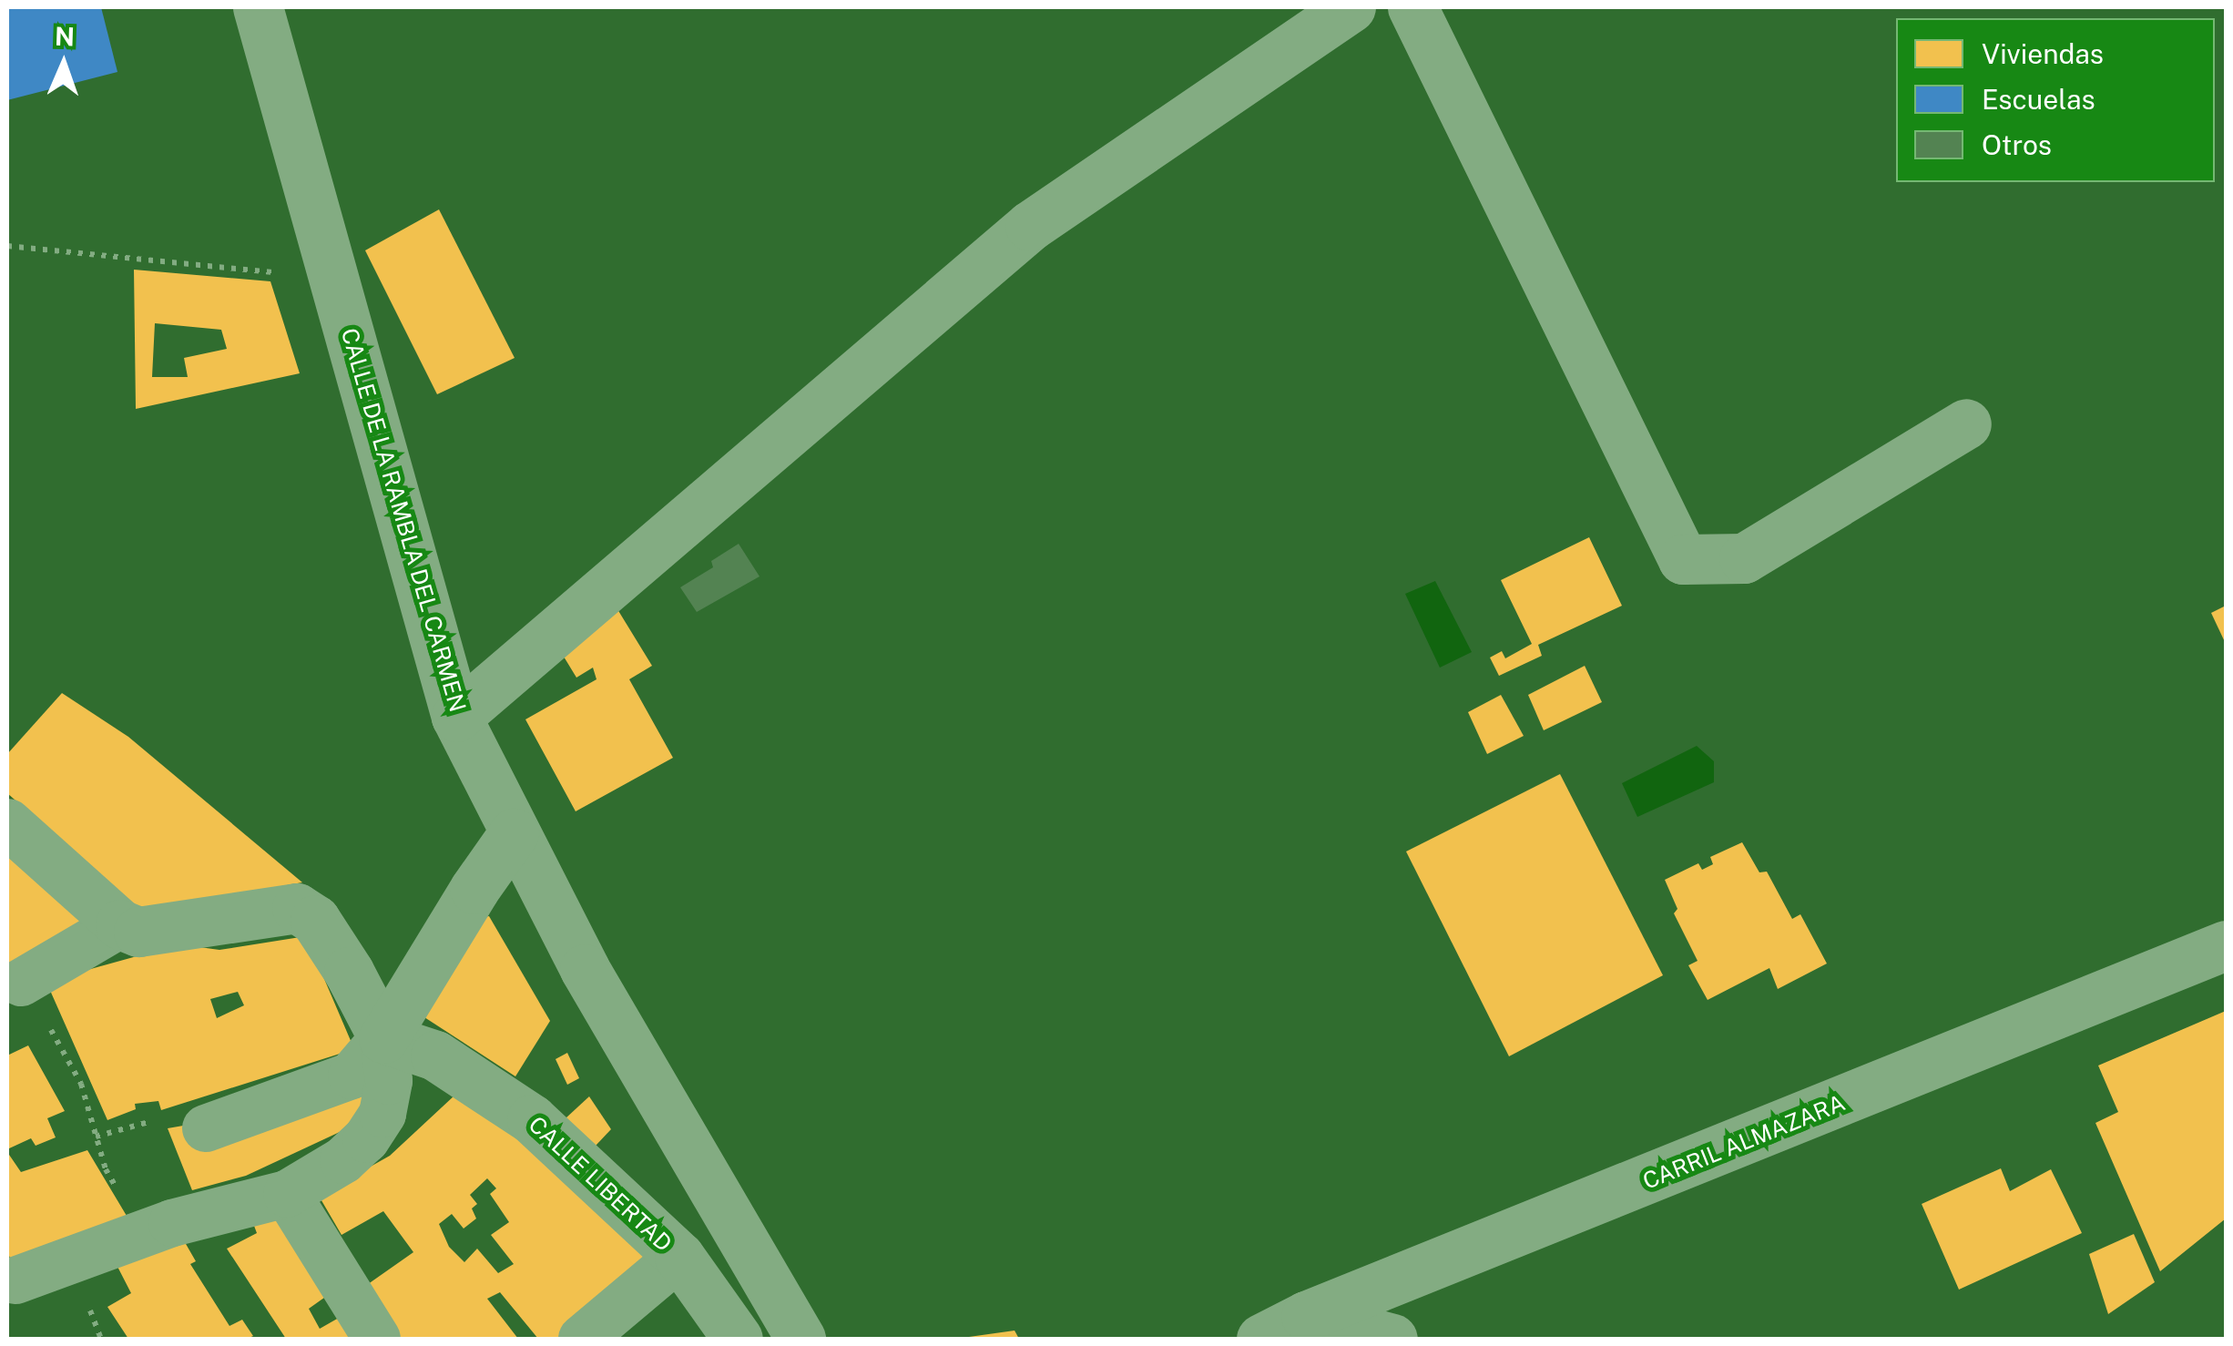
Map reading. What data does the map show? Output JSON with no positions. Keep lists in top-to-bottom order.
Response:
{
  "streets": {
    "street": ["CALLE DE LA RAMBLA DEL CARMEN", "CARRIL ALMAZARA", "CALLE LIBERTAD"]
  },
  "legend": ["Viviendas", "Escuelas", "Otros"],
  "north": "top"
}
